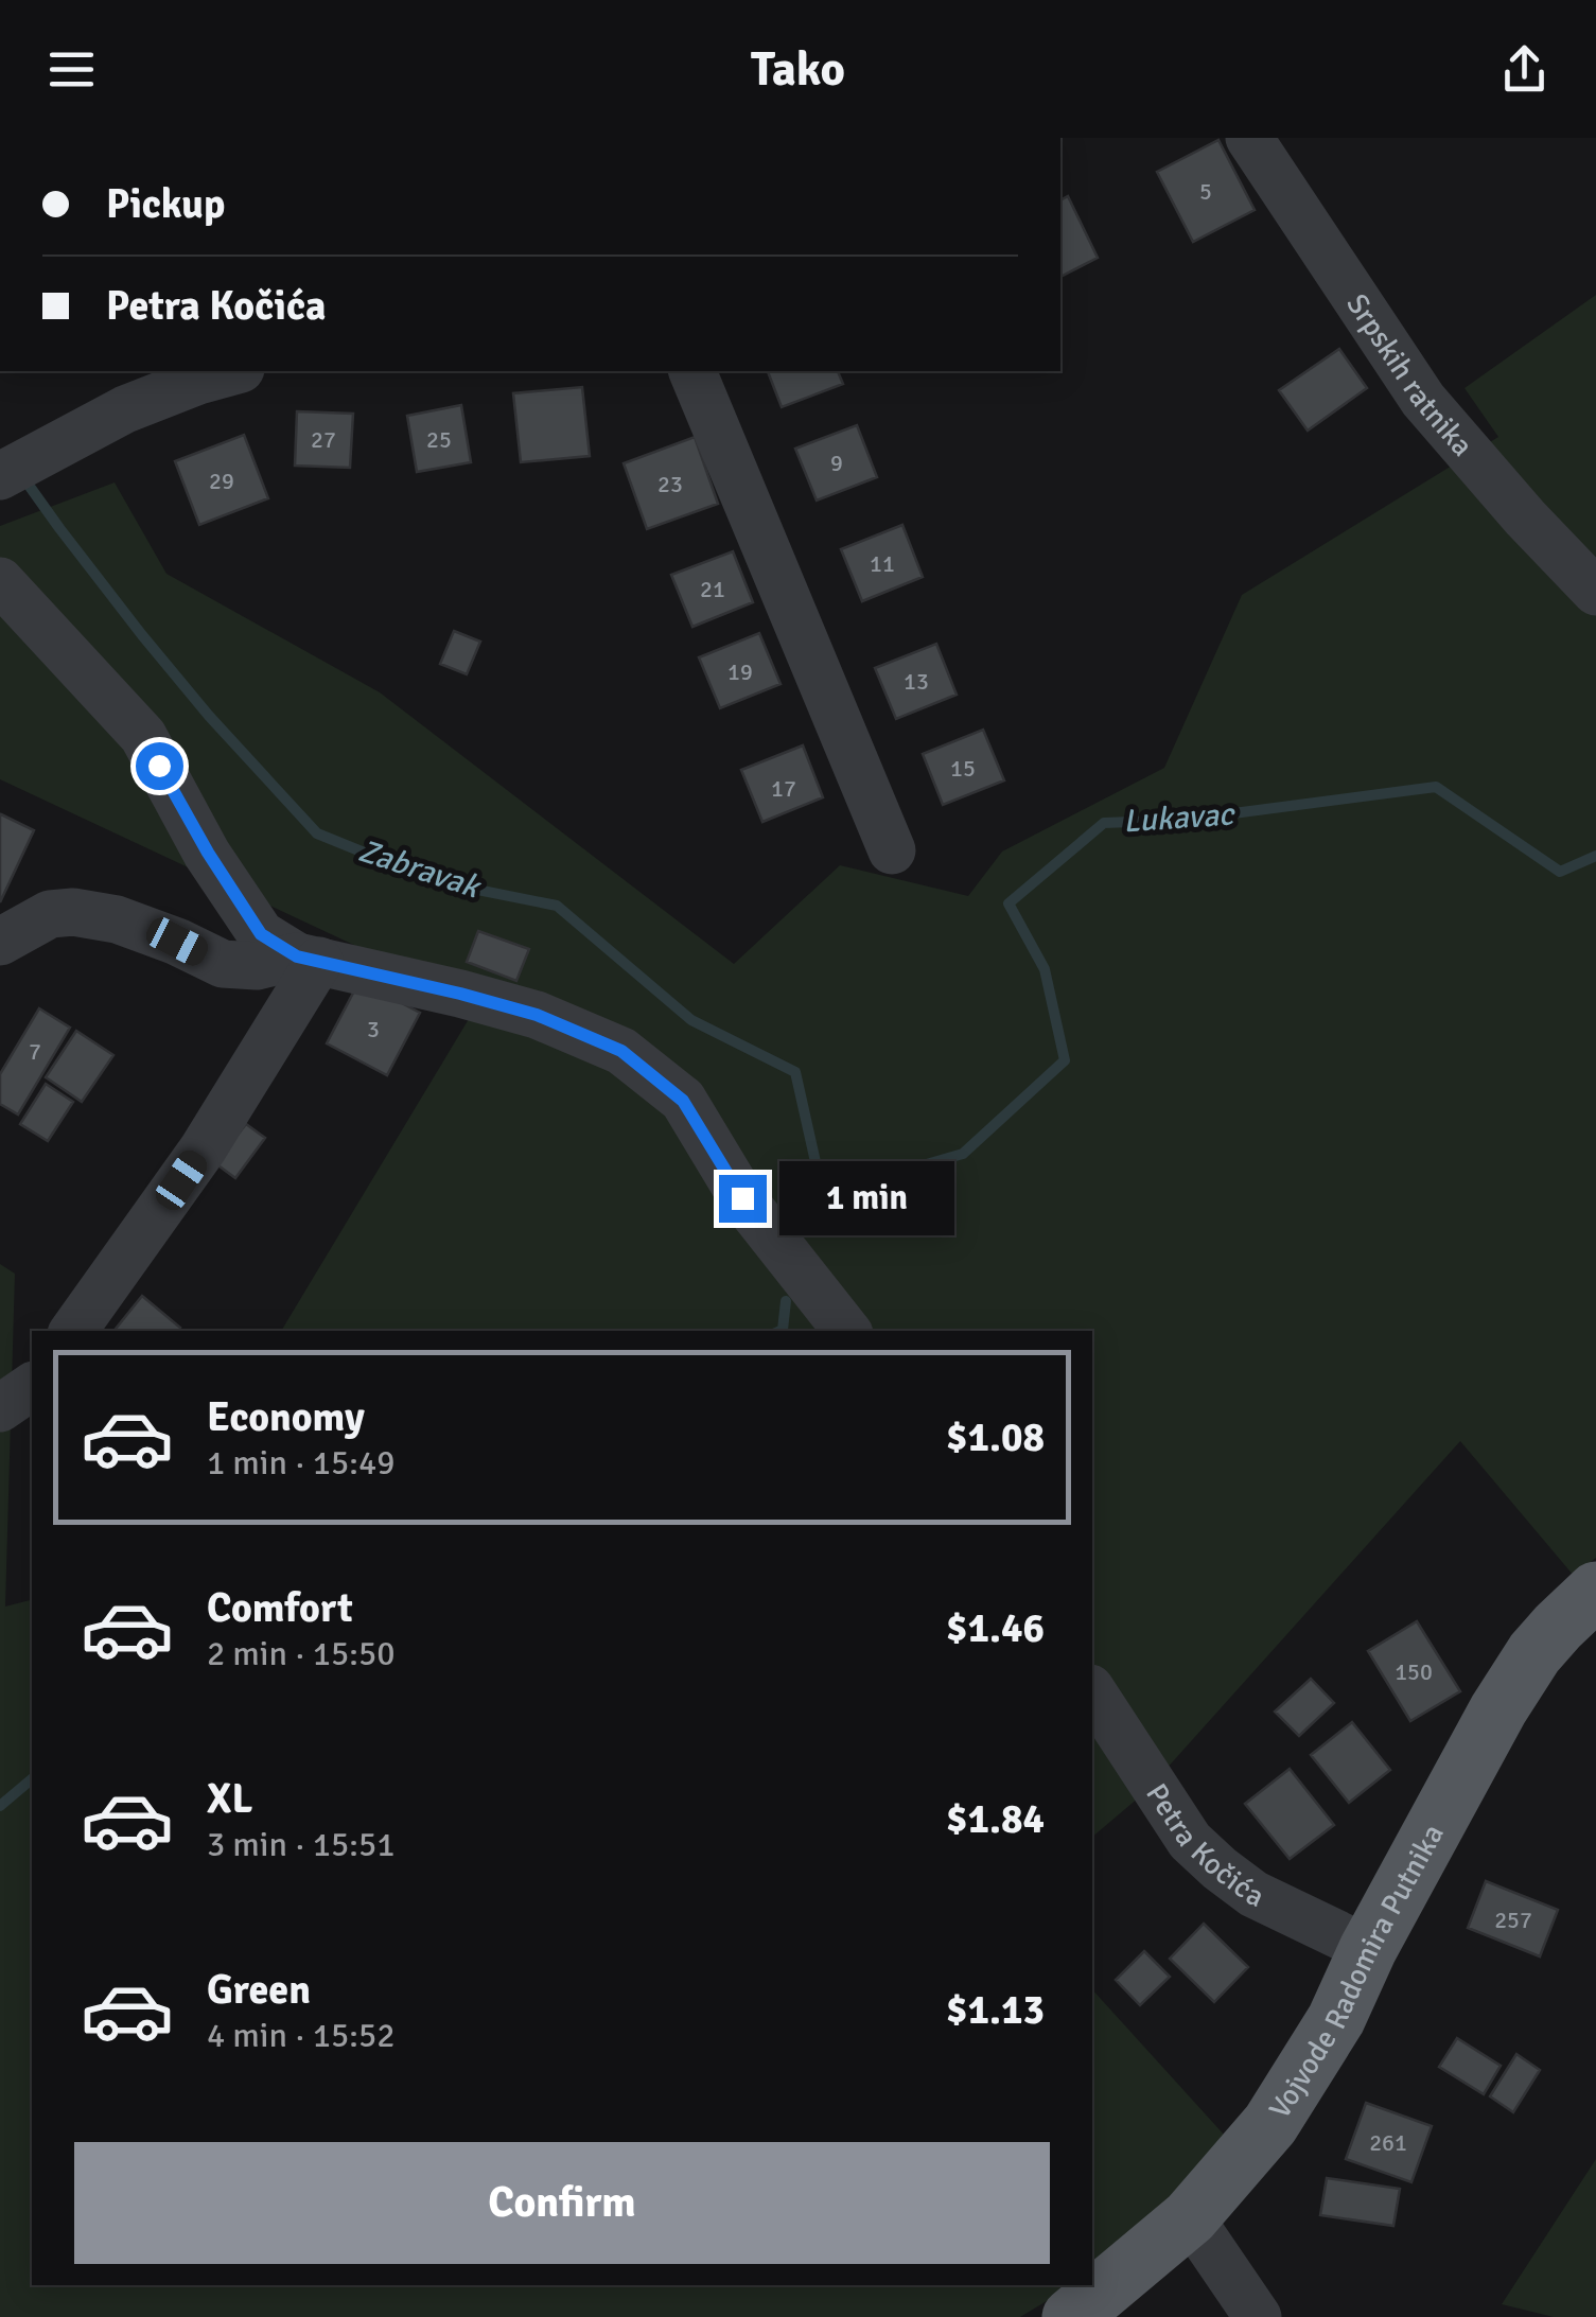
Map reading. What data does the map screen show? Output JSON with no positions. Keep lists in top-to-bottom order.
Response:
{
  "streets": {
    "main road": ["Vojvode Radomira Putnika"],
    "street": ["Srpskih ratnika", "Petra Kočića"]
  },
  "crossings": [
    ["Petra Kočića", "Vojvode Radomira Putnika"]
  ],
  "water": ["Lukavac", "Zabravak"],
  "house_numbers": [
    "5",
    "27",
    "25",
    "9",
    "29",
    "23",
    "11",
    "21",
    "19",
    "13",
    "15",
    "17",
    "3",
    "7",
    "150",
    "257",
    "261"
  ],
  "page": {
    "header": "Tako",
    "banner": ["Pickup", "Petra Kočića"],
    "bubble": "1 min",
    "list": [
      {
        "name": "Economy",
        "note": "1 min · 15:49",
        "value": "$1.08"
      },
      {
        "name": "Comfort",
        "note": "2 min · 15:50",
        "value": "$1.46"
      },
      {
        "name": "XL",
        "note": "3 min · 15:51",
        "value": "$1.84"
      },
      {
        "name": "Green",
        "note": "4 min · 15:52",
        "value": "$1.13"
      }
    ],
    "buttons": "Confirm"
  }
}
